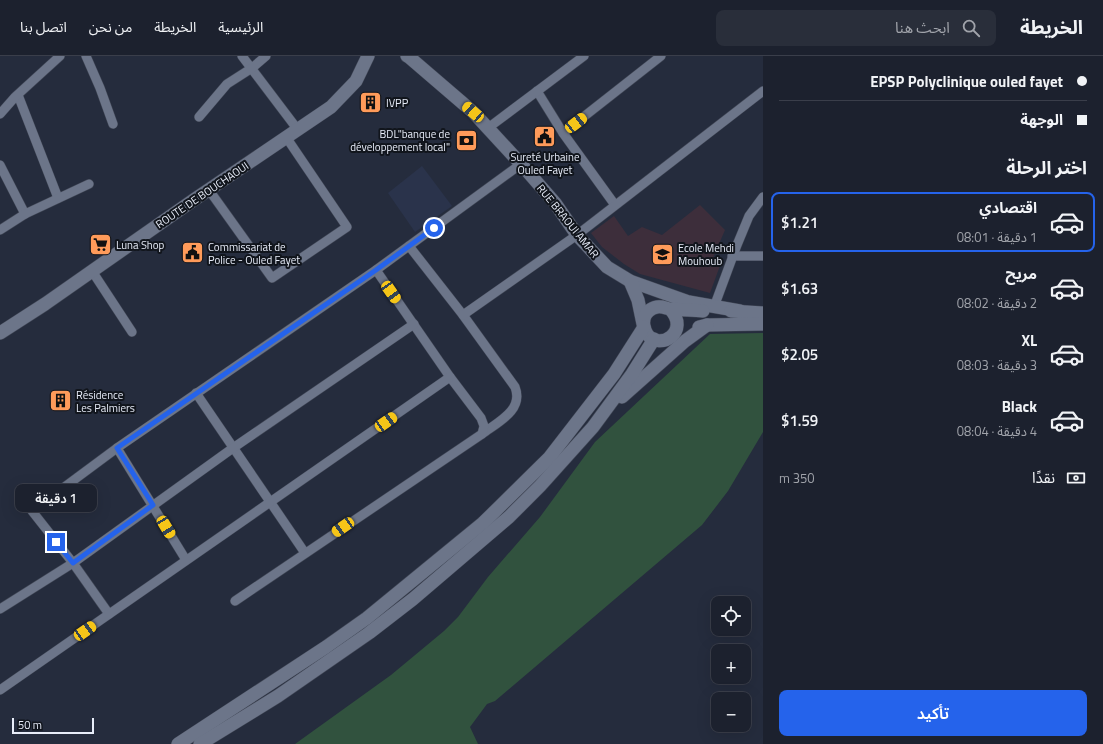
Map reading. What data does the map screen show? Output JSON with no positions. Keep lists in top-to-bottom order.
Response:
{
  "streets": {
    "main road": ["ROUTE DE BOUCHAOUI", "RUE BRAOUI AMAR"]
  },
  "places": {
    "building": ["IVPP", "Résidence Les Palmiers"],
    "public building": ["Sureté Urbaine Ouled Fayet", "Commissariat de Police - Ouled Fayet"],
    "bank": ["BDL\"banque de développement local\""],
    "supermarket": ["Luna Shop"],
    "school or university": ["Ecole Mehdi Mouhoub"]
  },
  "scale_bar": "50 m",
  "page": {
    "header": "الخريطة",
    "search": "ابحث هنا",
    "nav": [
      "الرئيسية",
      "الخريطة",
      "من نحن",
      "اتصل بنا"
    ],
    "banner": ["EPSP Polyclinique ouled fayet", "الوجهة"],
    "heading": "اختر الرحلة",
    "list": [
      {
        "name": "اقتصادي",
        "note": "1 دقيقة · 08:01",
        "value": "$1.21"
      },
      {
        "name": "مريح",
        "note": "2 دقيقة · 08:02",
        "value": "$1.63"
      },
      {
        "name": "XL",
        "note": "3 دقيقة · 08:03",
        "value": "$2.05"
      },
      {
        "name": "Black",
        "note": "4 دقيقة · 08:04",
        "value": "$1.59"
      }
    ],
    "pay": ["نقدًا", "350 m"],
    "bubble": "1 دقيقة",
    "map_buttons": ["+", "−"],
    "buttons": "تأكيد",
    "scale": "50 m"
  }
}
